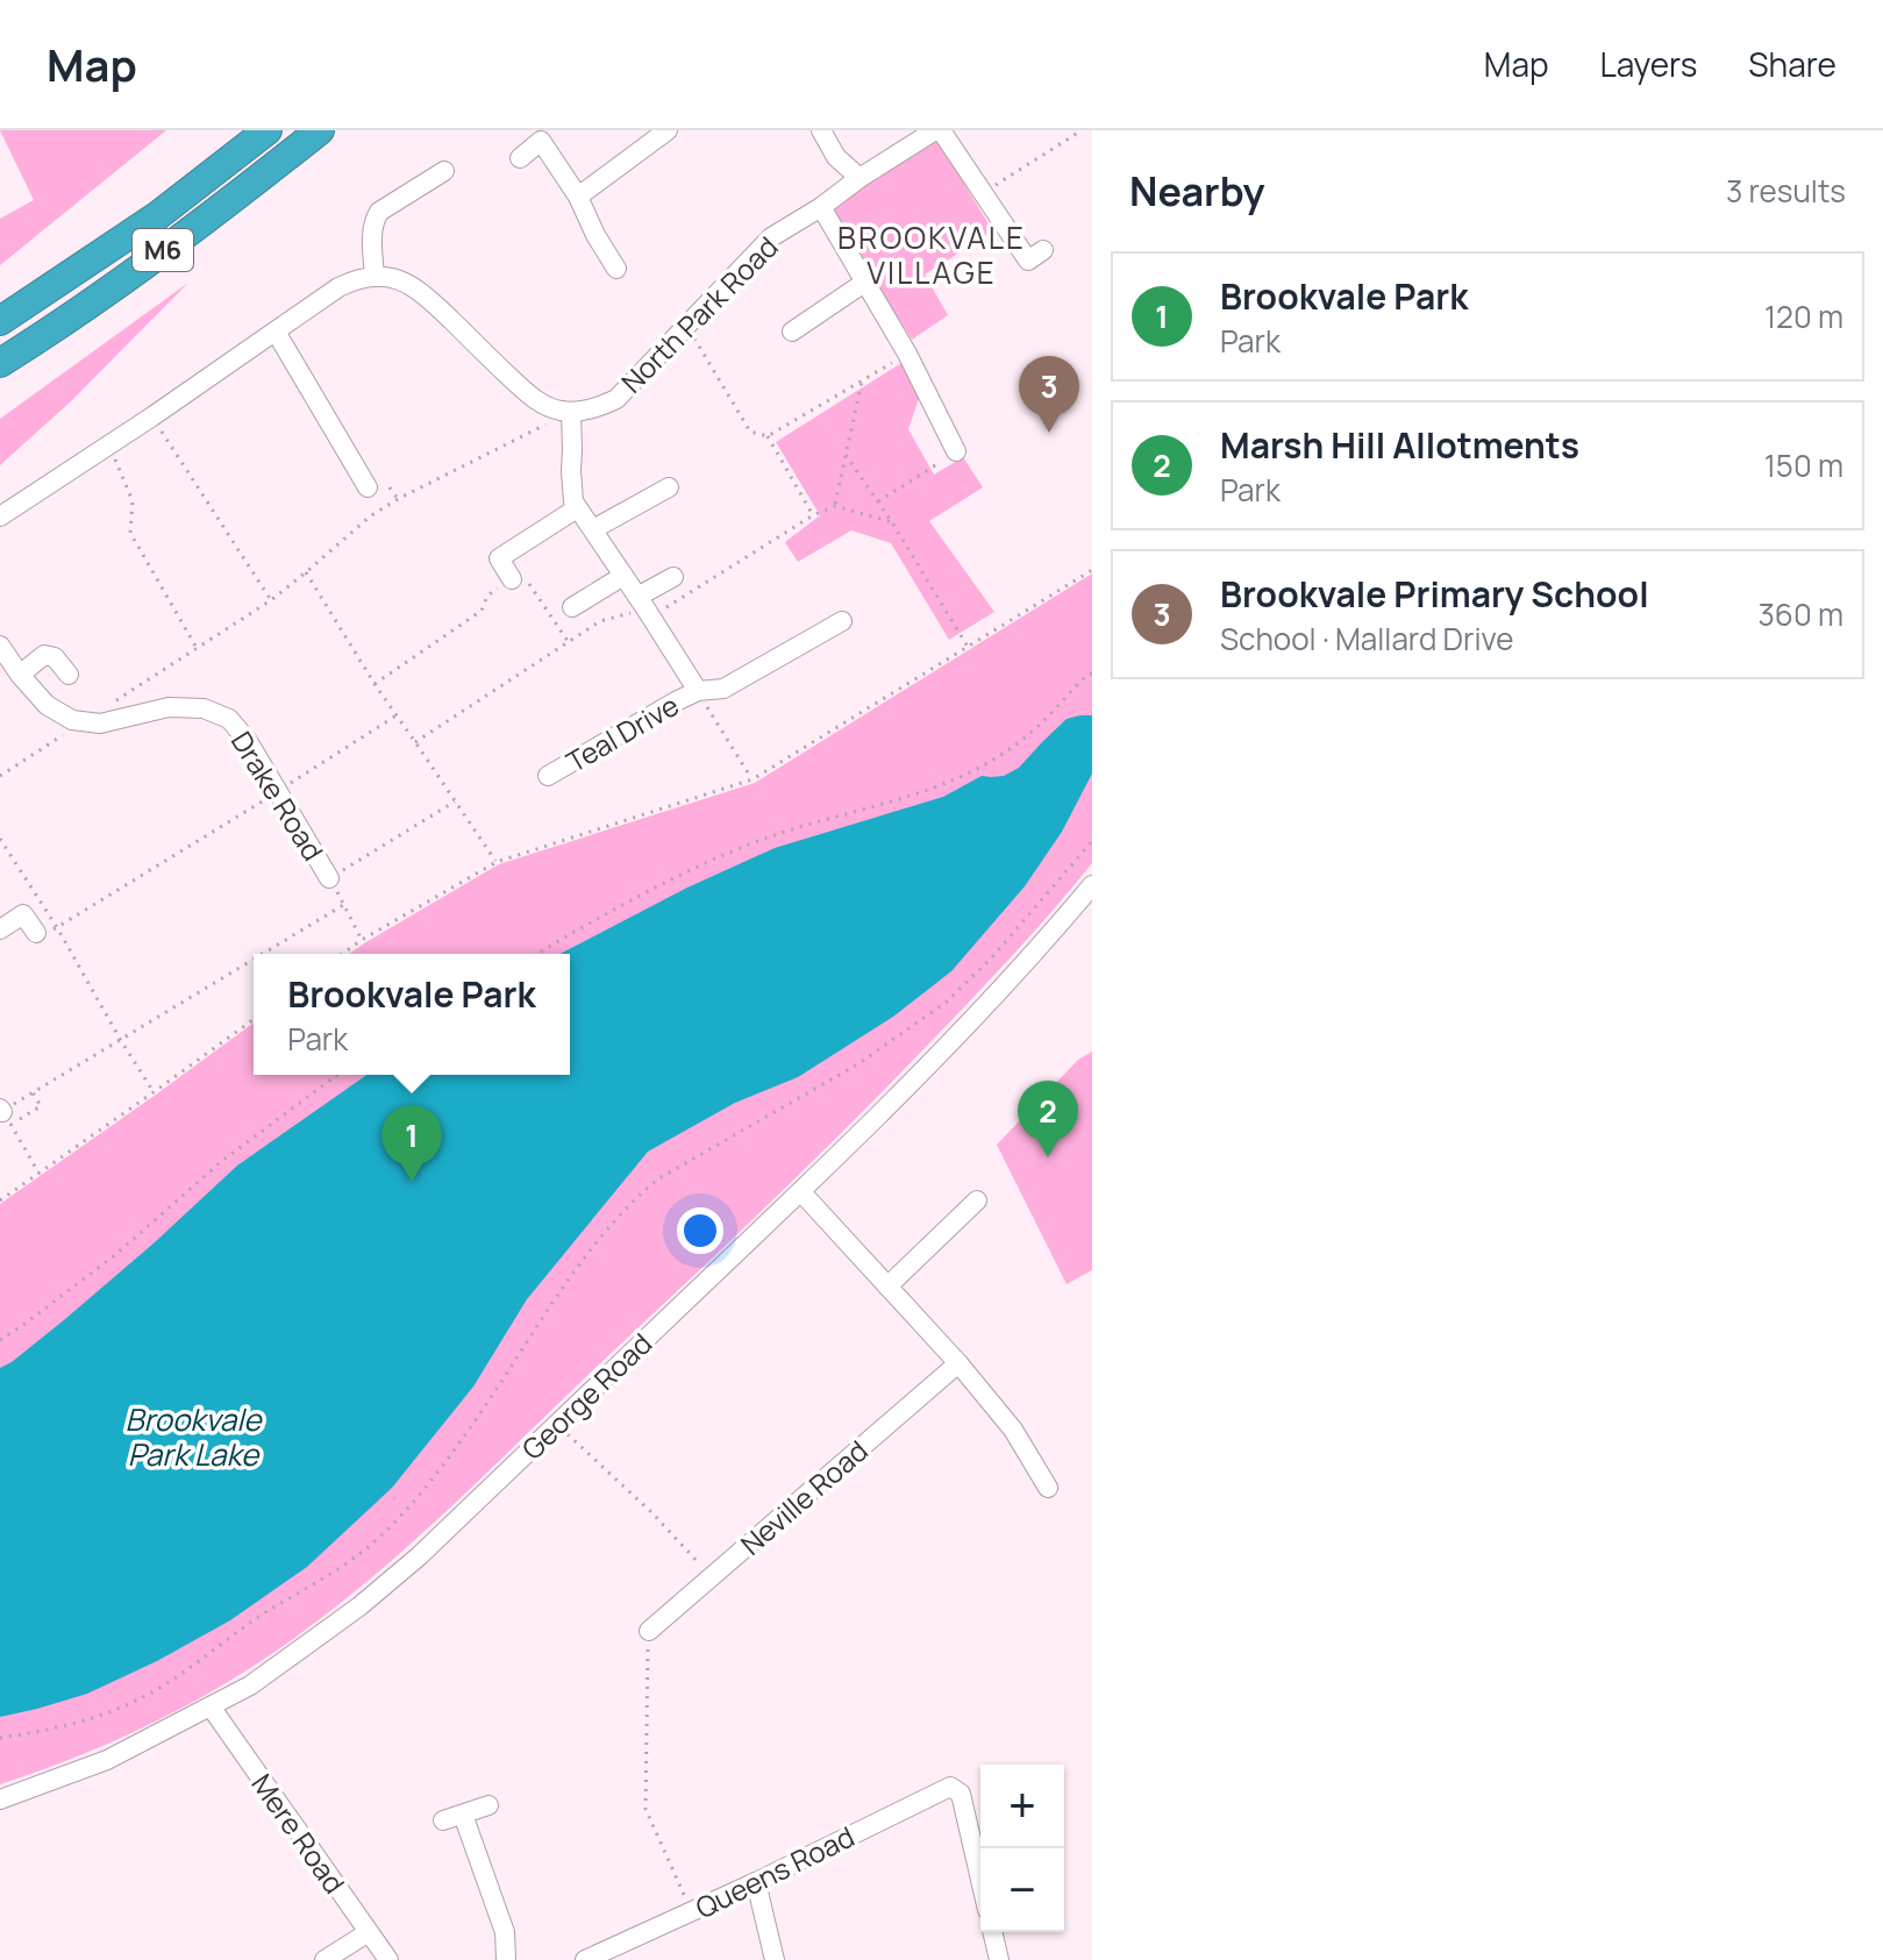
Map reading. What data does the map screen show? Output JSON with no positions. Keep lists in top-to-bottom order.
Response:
{
  "streets": {
    "highway": ["M6"],
    "street": [
      "North Park Road",
      "Teal Drive",
      "Drake Road",
      "George Road",
      "Neville Road",
      "Mere Road",
      "Queens Road"
    ]
  },
  "crossings": [
    ["George Road", "Mere Road"]
  ],
  "districts": ["BROOKVALE VILLAGE"],
  "water": ["Brookvale Park Lake"],
  "page": {
    "header": "Map",
    "nav": ["Map", "Layers", "Share"],
    "heading": ["Nearby", "3 results"],
    "list": [
      {
        "mark": "1",
        "name": "Brookvale Park",
        "note": "Park",
        "value": "120 m"
      },
      {
        "mark": "2",
        "name": "Marsh Hill Allotments",
        "note": "Park",
        "value": "150 m"
      },
      {
        "mark": "3",
        "name": "Brookvale Primary School",
        "note": "School · Mallard Drive",
        "value": "360 m"
      }
    ],
    "pins": ["3", "2", "1"],
    "popup": ["Brookvale Park", "Park"],
    "map_buttons": ["+", "−"]
  }
}
